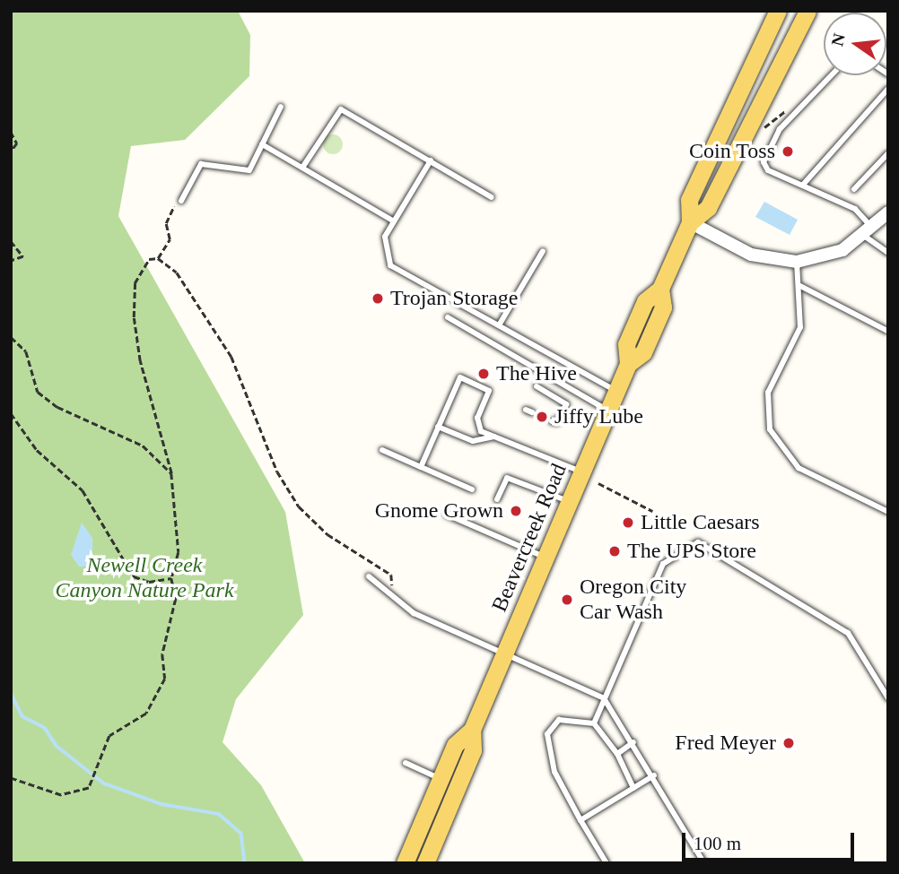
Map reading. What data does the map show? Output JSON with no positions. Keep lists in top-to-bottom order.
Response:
{
  "streets": {
    "main road": ["Beavercreek Road"]
  },
  "parks": ["Newell Creek Canyon Nature Park"],
  "places": [
    "Coin Toss",
    "Trojan Storage",
    "The Hive",
    "Jiffy Lube",
    "Gnome Grown",
    "Little Caesars",
    "The UPS Store",
    "Oregon City Car Wash",
    "Fred Meyer"
  ],
  "scale_bar": "100 m",
  "north": "left"
}
